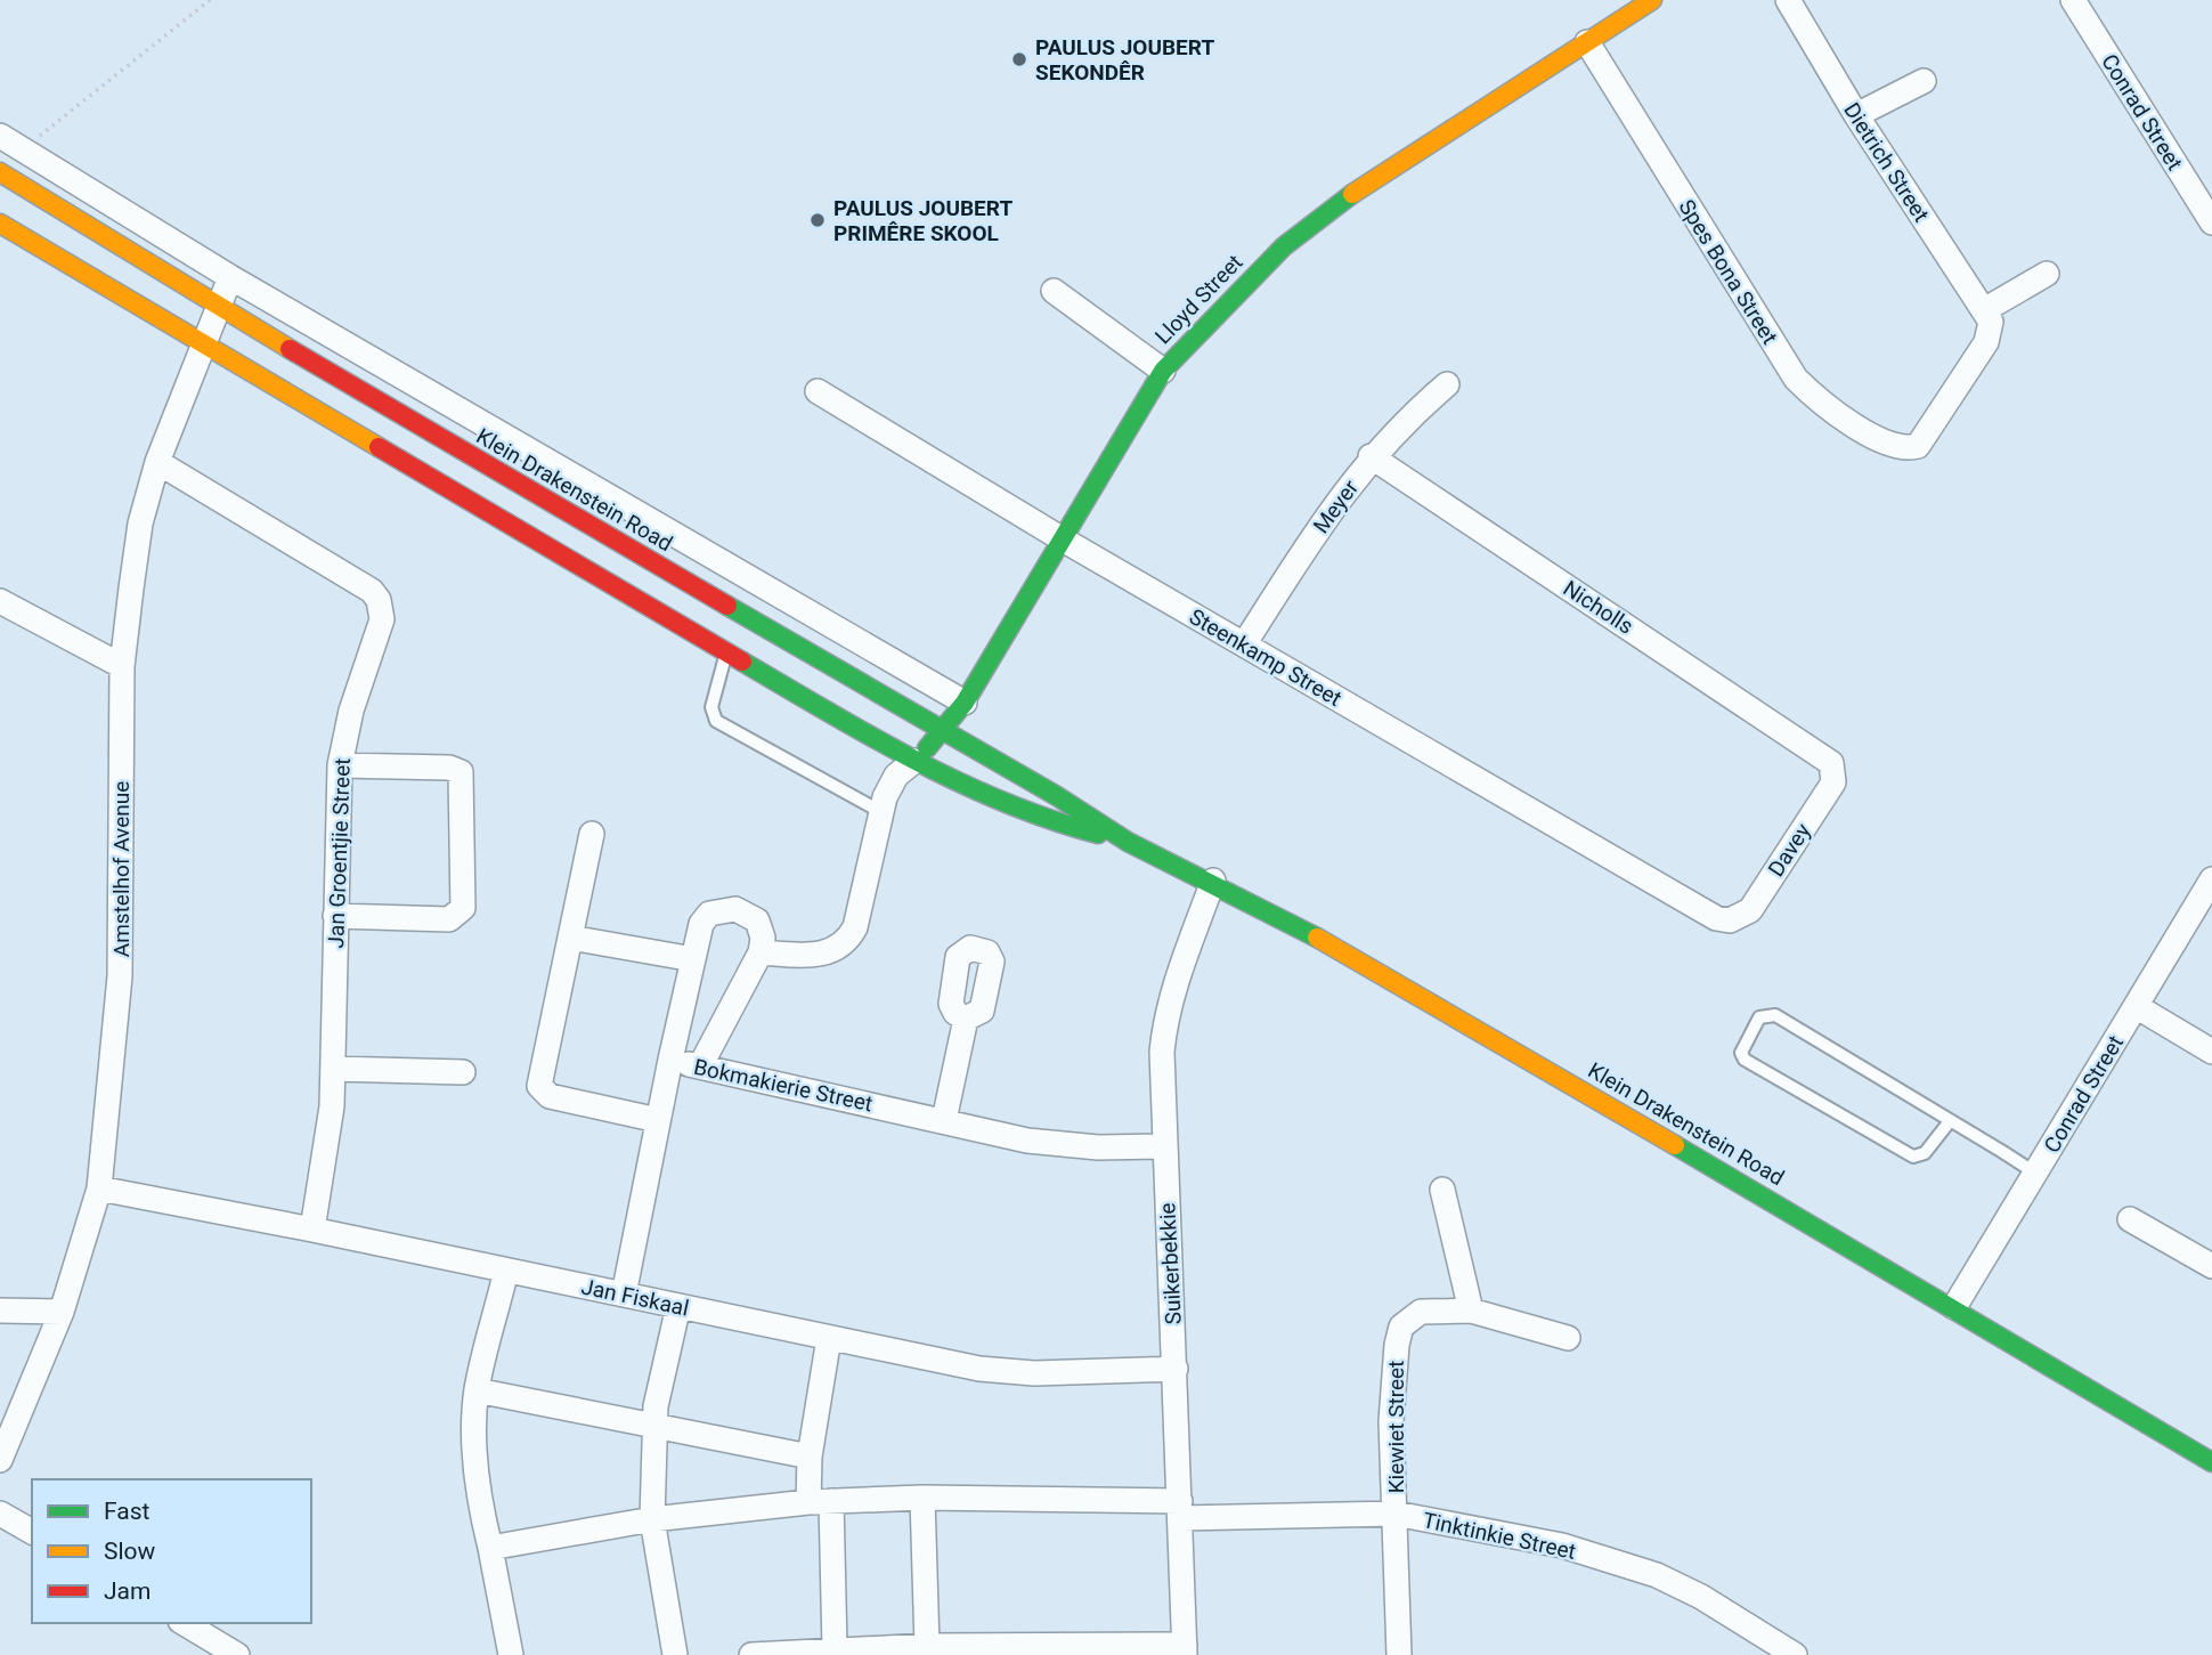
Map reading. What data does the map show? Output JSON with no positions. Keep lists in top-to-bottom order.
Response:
{
  "streets": {
    "main road": ["Lloyd Street", "Klein Drakenstein Road"],
    "street": [
      "Conrad Street",
      "Dietrich Street",
      "Spes Bona Street",
      "Meyer",
      "Nicholls",
      "Steenkamp Street",
      "Davey",
      "Jan Groentjie Street",
      "Amstelhof Avenue",
      "Bokmakierie Street",
      "Suikerbekkie",
      "Jan Fiskaal",
      "Kiewiet Street",
      "Tinktinkie Street"
    ]
  },
  "crossings": [
    ["Conrad Street", "Klein Drakenstein Road"],
    ["Dietrich Street", "Spes Bona Street"],
    ["Spes Bona Street", "Lloyd Street"],
    ["Lloyd Street", "Klein Drakenstein Road"],
    ["Lloyd Street", "Steenkamp Street"],
    ["Klein Drakenstein Road", "Amstelhof Avenue"],
    ["Klein Drakenstein Road", "Suikerbekkie"],
    ["Meyer", "Nicholls"],
    ["Meyer", "Steenkamp Street"],
    ["Nicholls", "Davey"],
    ["Steenkamp Street", "Davey"],
    ["Jan Groentjie Street", "Amstelhof Avenue"],
    ["Jan Groentjie Street", "Jan Fiskaal"],
    ["Amstelhof Avenue", "Jan Fiskaal"],
    ["Bokmakierie Street", "Suikerbekkie"],
    ["Bokmakierie Street", "Jan Fiskaal"],
    ["Suikerbekkie", "Jan Fiskaal"],
    ["Suikerbekkie", "Tinktinkie Street"],
    ["Kiewiet Street", "Tinktinkie Street"]
  ],
  "places": ["PAULUS JOUBERT SEKONDÊR", "PAULUS JOUBERT PRIMÊRE SKOOL"],
  "legend": ["Fast", "Slow", "Jam"]
}
